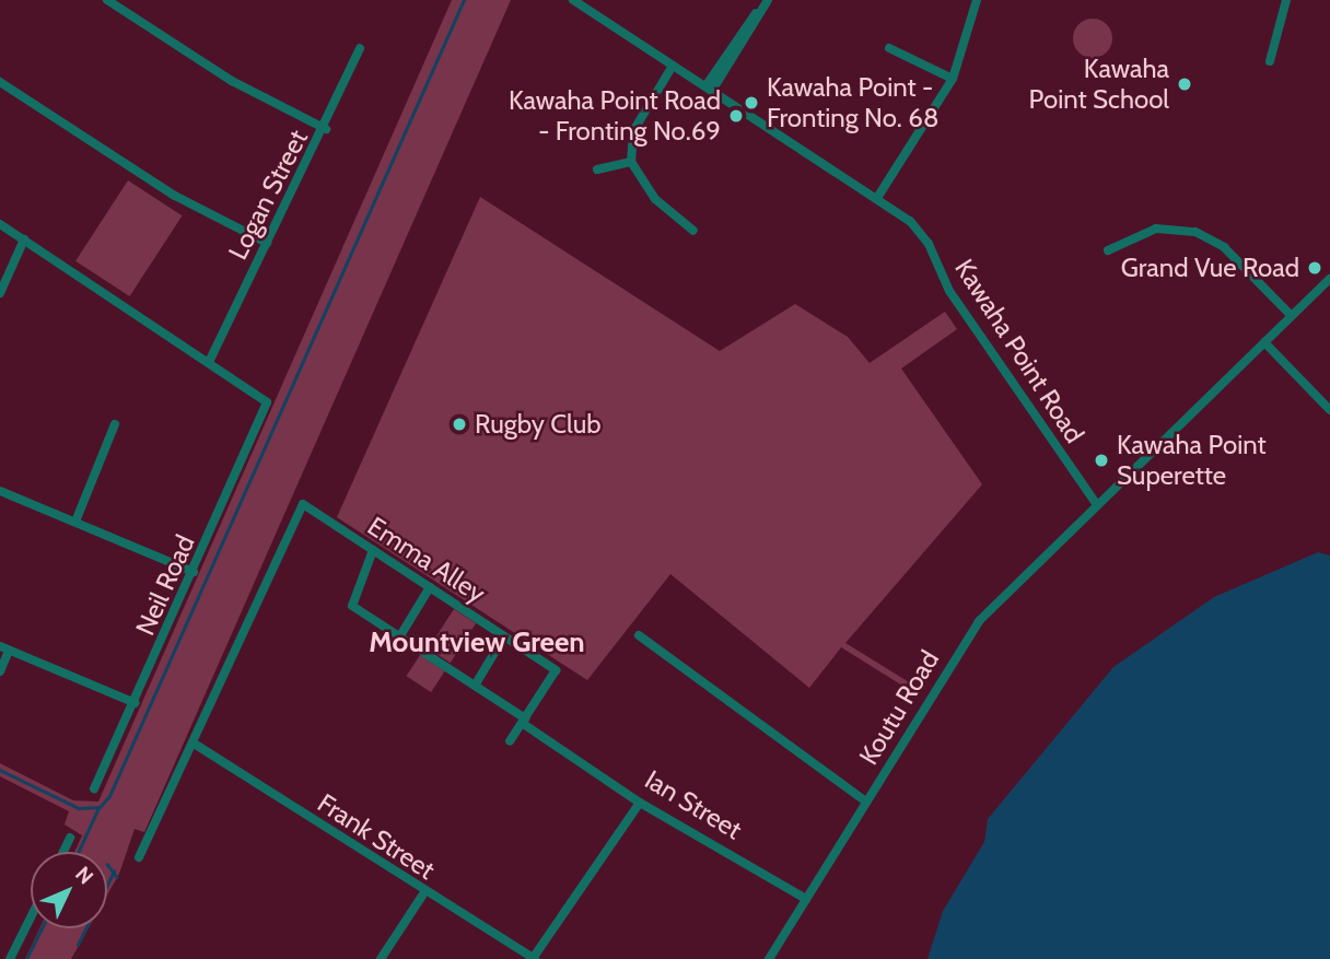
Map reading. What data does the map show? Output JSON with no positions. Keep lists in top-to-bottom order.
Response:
{
  "streets": {
    "street": [
      "Logan Street",
      "Kawaha Point Road",
      "Emma Alley",
      "Neil Road",
      "Koutu Road",
      "Ian Street",
      "Frank Street"
    ]
  },
  "crossings": [
    ["Logan Street", "Neil Road"],
    ["Kawaha Point Road", "Koutu Road"],
    ["Emma Alley", "Ian Street"],
    ["Emma Alley", "Frank Street"],
    ["Koutu Road", "Ian Street"]
  ],
  "districts": ["Mountview Green"],
  "places": [
    "Kawaha Point School",
    "Kawaha Point - Fronting No. 68",
    "Kawaha Point Road - Fronting No.69",
    "Grand Vue Road",
    "Rugby Club",
    "Kawaha Point Superette"
  ],
  "north": "top right"
}
